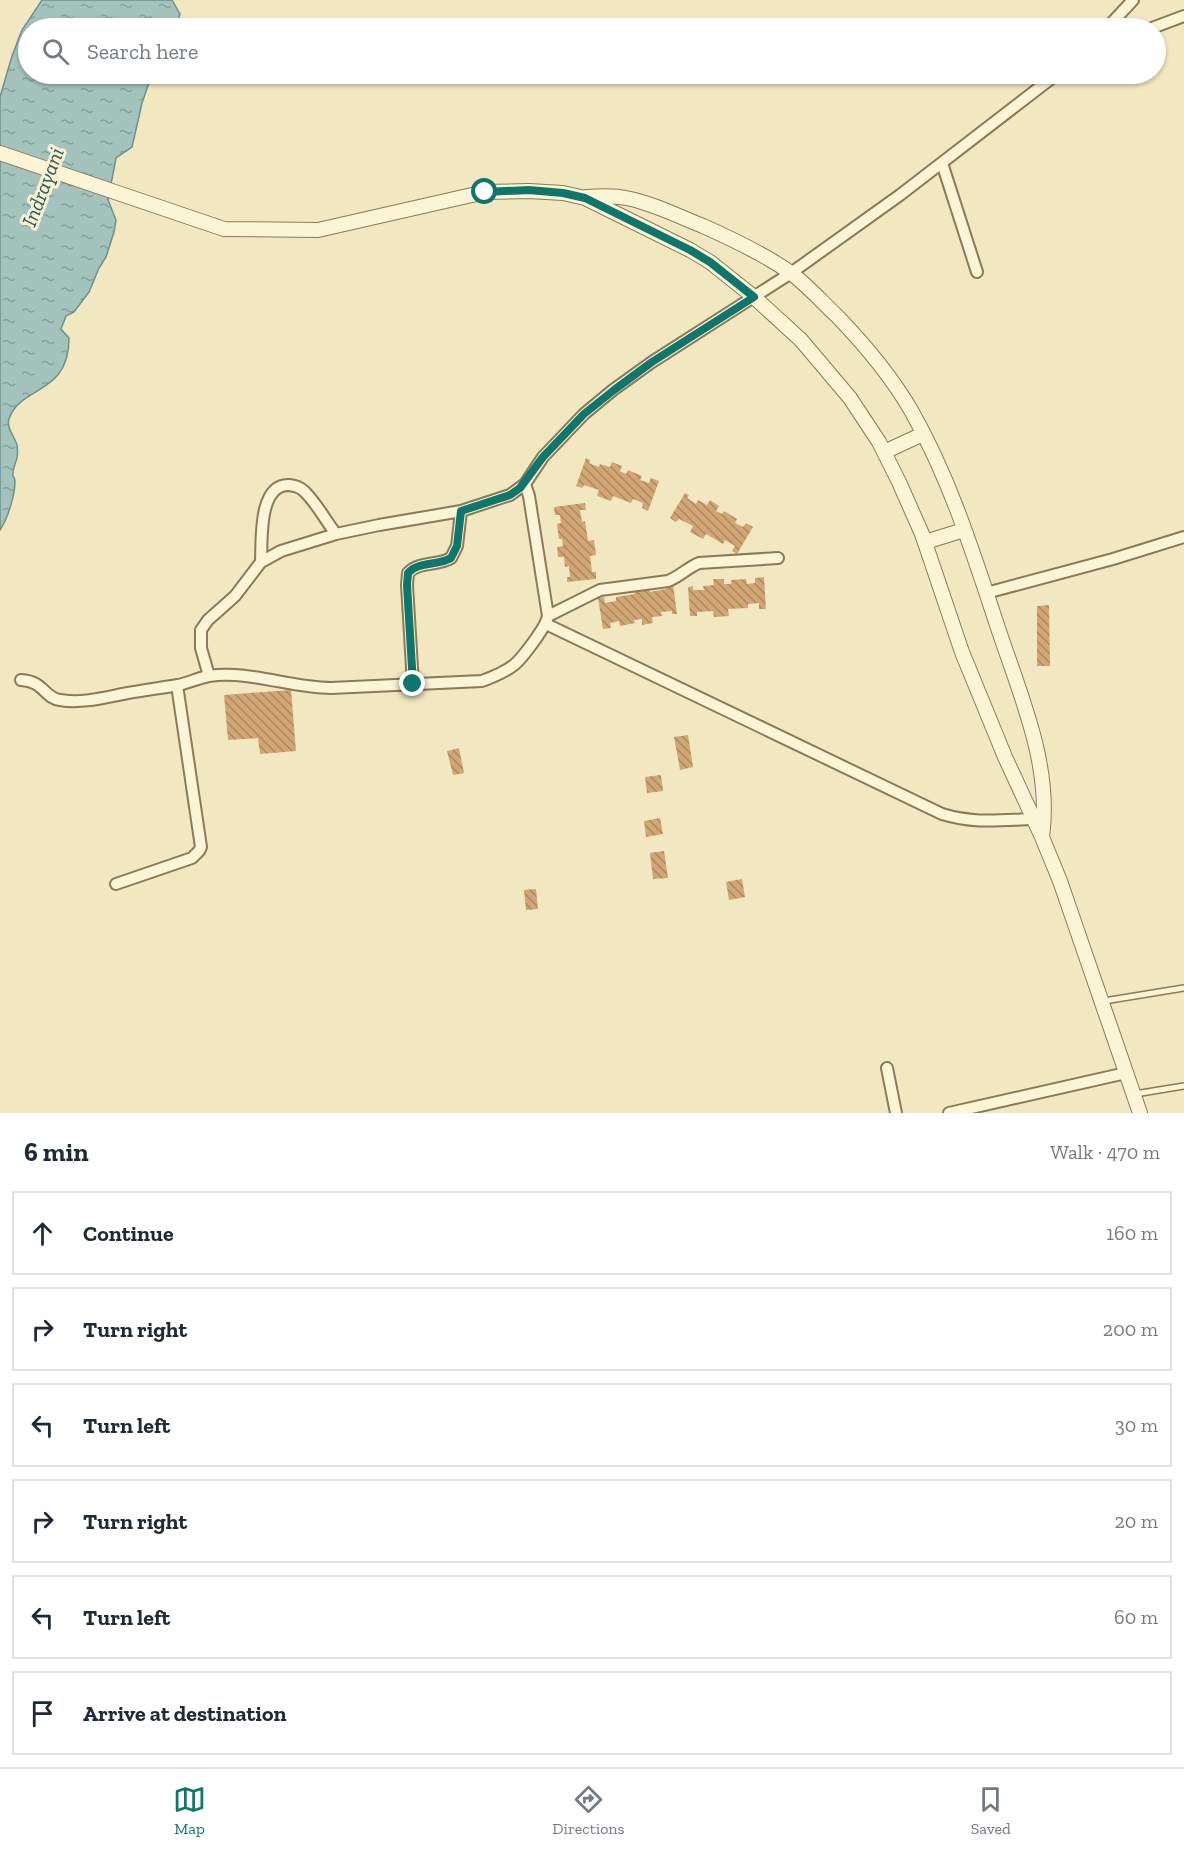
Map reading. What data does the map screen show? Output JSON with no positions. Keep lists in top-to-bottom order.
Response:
{
  "water": ["Indrayani"],
  "page": {
    "search": "Search here",
    "heading": ["6 min", "Walk · 470 m"],
    "list": [
      ["Continue", "160 m"],
      ["Turn right", "200 m"],
      ["Turn left", "30 m"],
      ["Turn right", "20 m"],
      ["Turn left", "60 m"],
      "Arrive at destination"
    ],
    "nav": ["Map", "Directions", "Saved"]
  }
}
